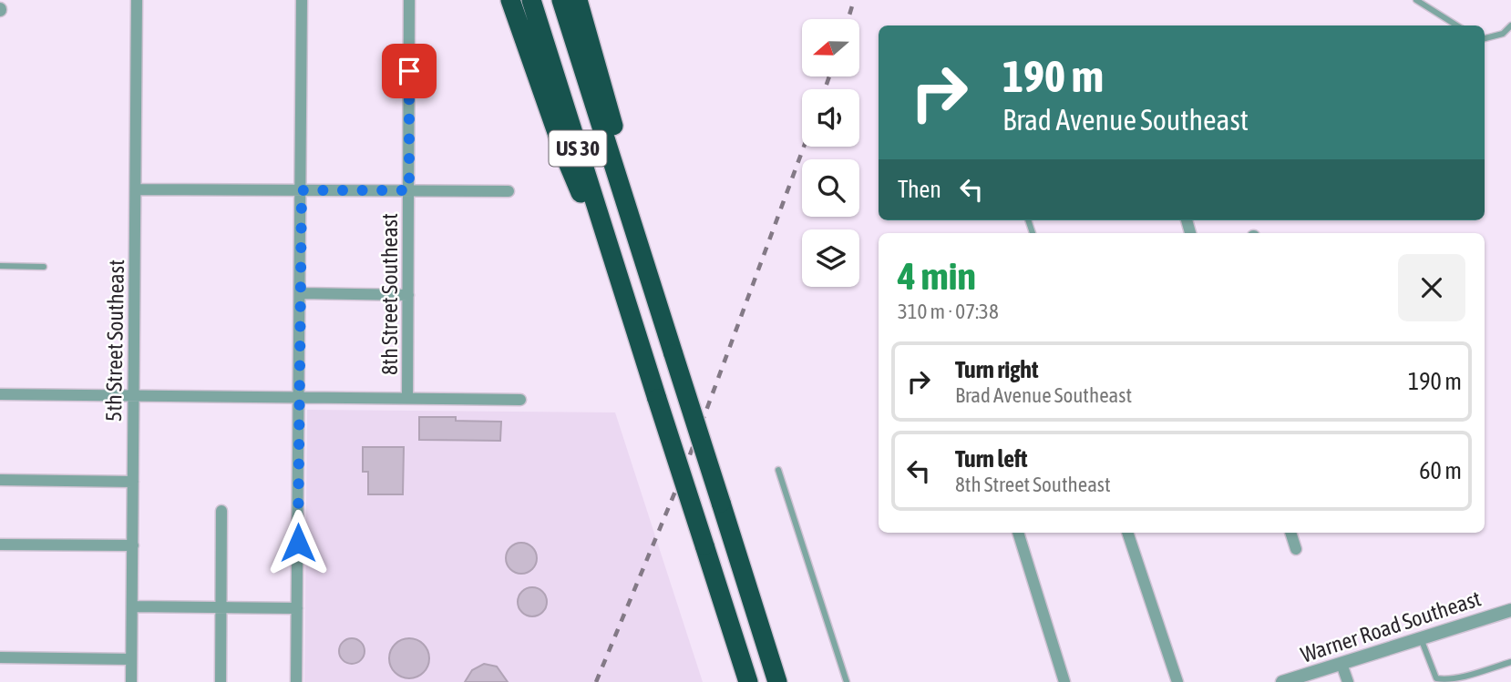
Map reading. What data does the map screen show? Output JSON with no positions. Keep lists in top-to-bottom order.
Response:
{
  "streets": {
    "highway": ["US 30"],
    "street": ["8th Street Southeast", "5th Street Southeast", "Warner Road Southeast"]
  },
  "north": "left",
  "page": {
    "turn": ["190 m", "Brad Avenue Southeast"],
    "then": "Then",
    "heading": ["4 min", "310 m · 07:38"],
    "list": [
      {
        "name": "Turn right",
        "note": "Brad Avenue Southeast",
        "value": "190 m"
      },
      {
        "name": "Turn left",
        "note": "8th Street Southeast",
        "value": "60 m"
      }
    ]
  }
}
